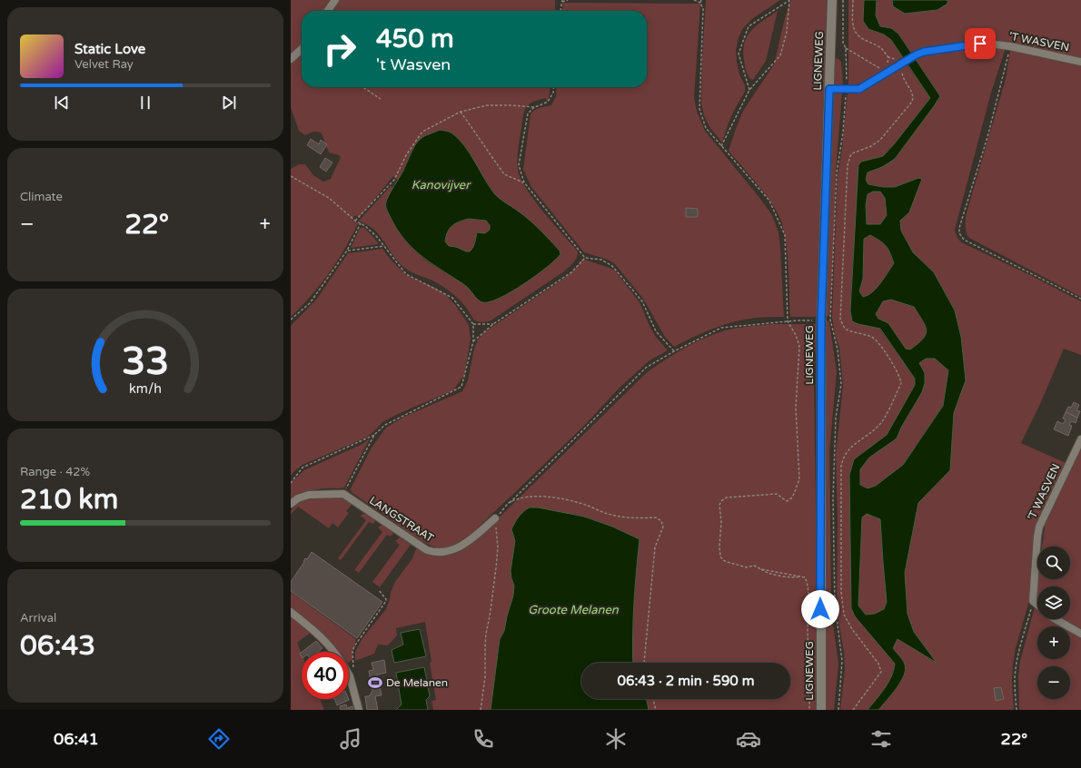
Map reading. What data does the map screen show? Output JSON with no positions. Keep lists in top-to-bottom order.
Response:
{
  "streets": {
    "street": ["'T WASVEN", "LIGNEWEG", "LANGSTRAAT"]
  },
  "crossings": [
    ["'T WASVEN", "LIGNEWEG"]
  ],
  "water": ["Kanovijver", "Groote Melanen"],
  "places": {
    "sports": ["De Melanen"]
  },
  "page": {
    "turn": ["450 m", "'t Wasven"],
    "song": ["Static Love", "Velvet Ray"],
    "tile": [
      "Climate",
      ["Range · 42%", "210 km"],
      ["Arrival", "06:43"]
    ],
    "heat": ["−", "22°", "+"],
    "map_buttons": ["+", "−"],
    "limit": "40",
    "trip": "06:43 · 2 min · 590 m",
    "tabs": ["06:41", "22°"],
    "gauge": ["33", "km/h"]
  }
}
